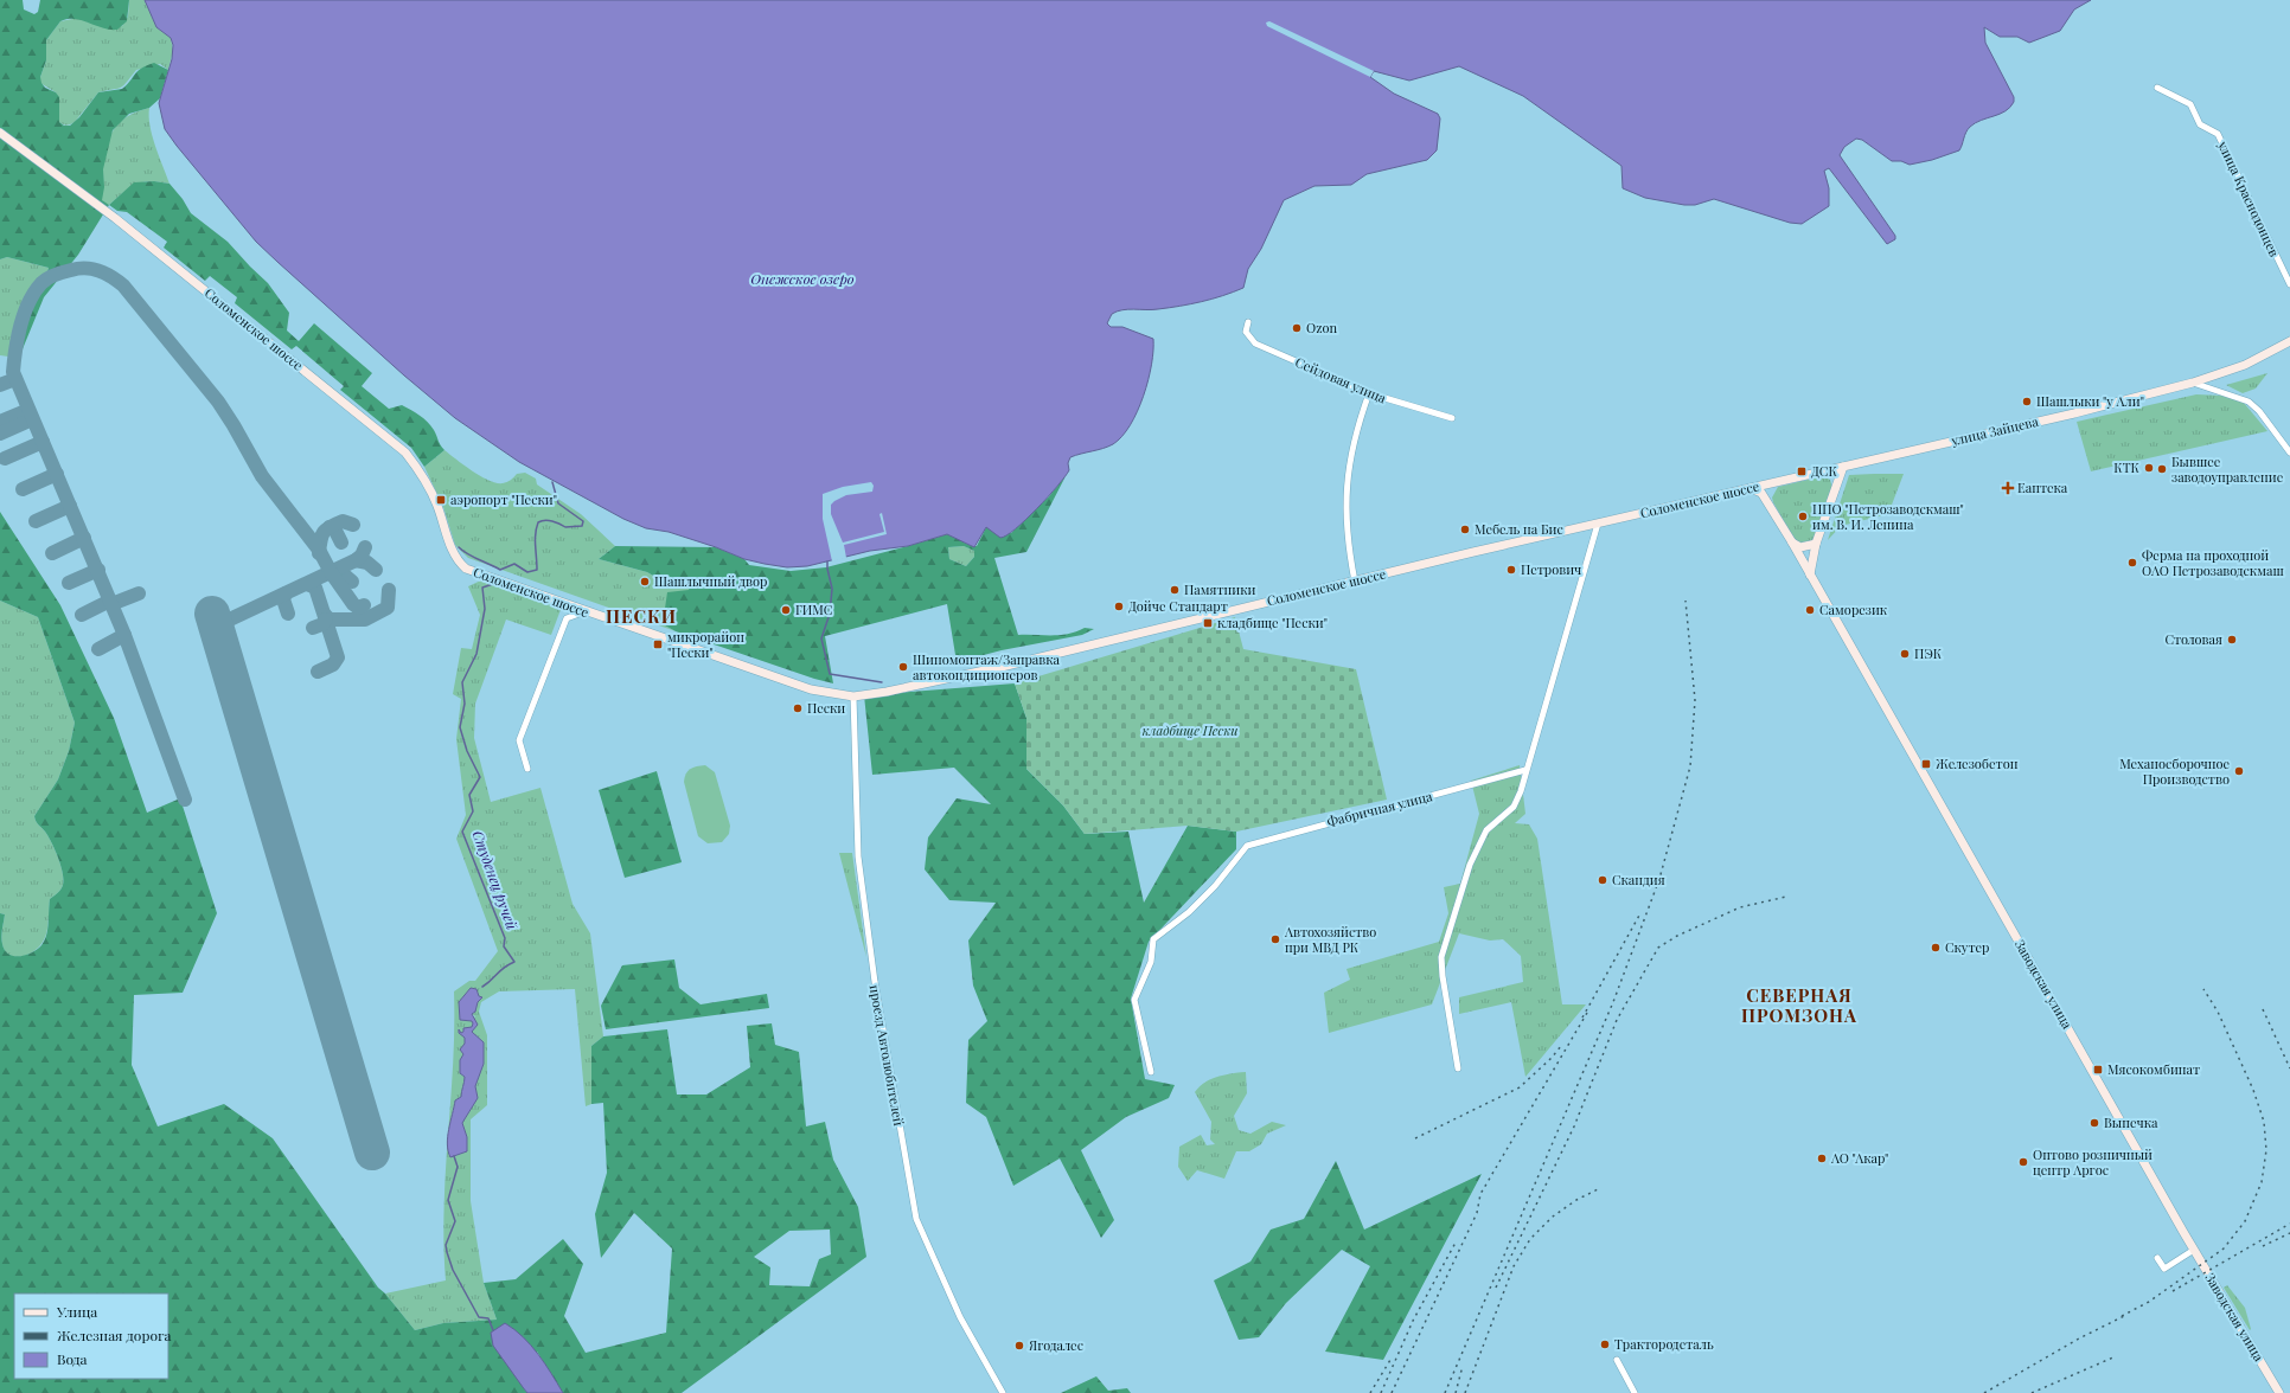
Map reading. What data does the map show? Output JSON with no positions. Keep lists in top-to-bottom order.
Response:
{
  "streets": {
    "main road": ["Соломенское шоссе", "улица Зайцева", "Заводская улица"],
    "street": [
      "улица Краснодонцев",
      "Сейдовая улица",
      "Фабричная улица",
      "проезд Автолюбителей"
    ]
  },
  "crossings": [
    ["Соломенское шоссе", "улица Зайцева"],
    ["Соломенское шоссе", "проезд Автолюбителей"]
  ],
  "districts": ["ПЕСКИ", "СЕВЕРНАЯ ПРОМЗОНА"],
  "water": ["Онежское озеро", "Студенец ручей"],
  "parks": ["кладбище Пески"],
  "places": {
    "other": [
      "Ozon",
      "Шашлыки \"у Али\"",
      "КТК",
      "Бывшее заводоуправление",
      "НПО \"Петрозаводскмаш\" им. В. И. Ленина",
      "Мебель на Бис",
      "Ферма на проходной ОАО Петрозаводскмаш",
      "Петрович",
      "Шашлычный двор",
      "Памятники",
      "Дойче Стандарт",
      "ГИМС",
      "Саморезик",
      "Столовая",
      "ПЭК",
      "Шиномонтаж/Заправка автокондиционеров",
      "Пески",
      "Механосборочное Производство",
      "Скандия",
      "Автохозяйство при МВД РК",
      "Скутер",
      "Выпечка",
      "АО \"Акар\"",
      "Оптово розничный центр Аргос",
      "Трактородеталь",
      "Ягодалес"
    ],
    "transit": [
      "ДСК",
      "аэропорт \"Пески\"",
      "кладбище \"Пески\"",
      "микрорайон \"Пески\"",
      "Железобетон",
      "Мясокомбинат"
    ],
    "health": ["Еаптека"]
  },
  "legend": ["Улица", "Железная дорога", "Вода"]
}
